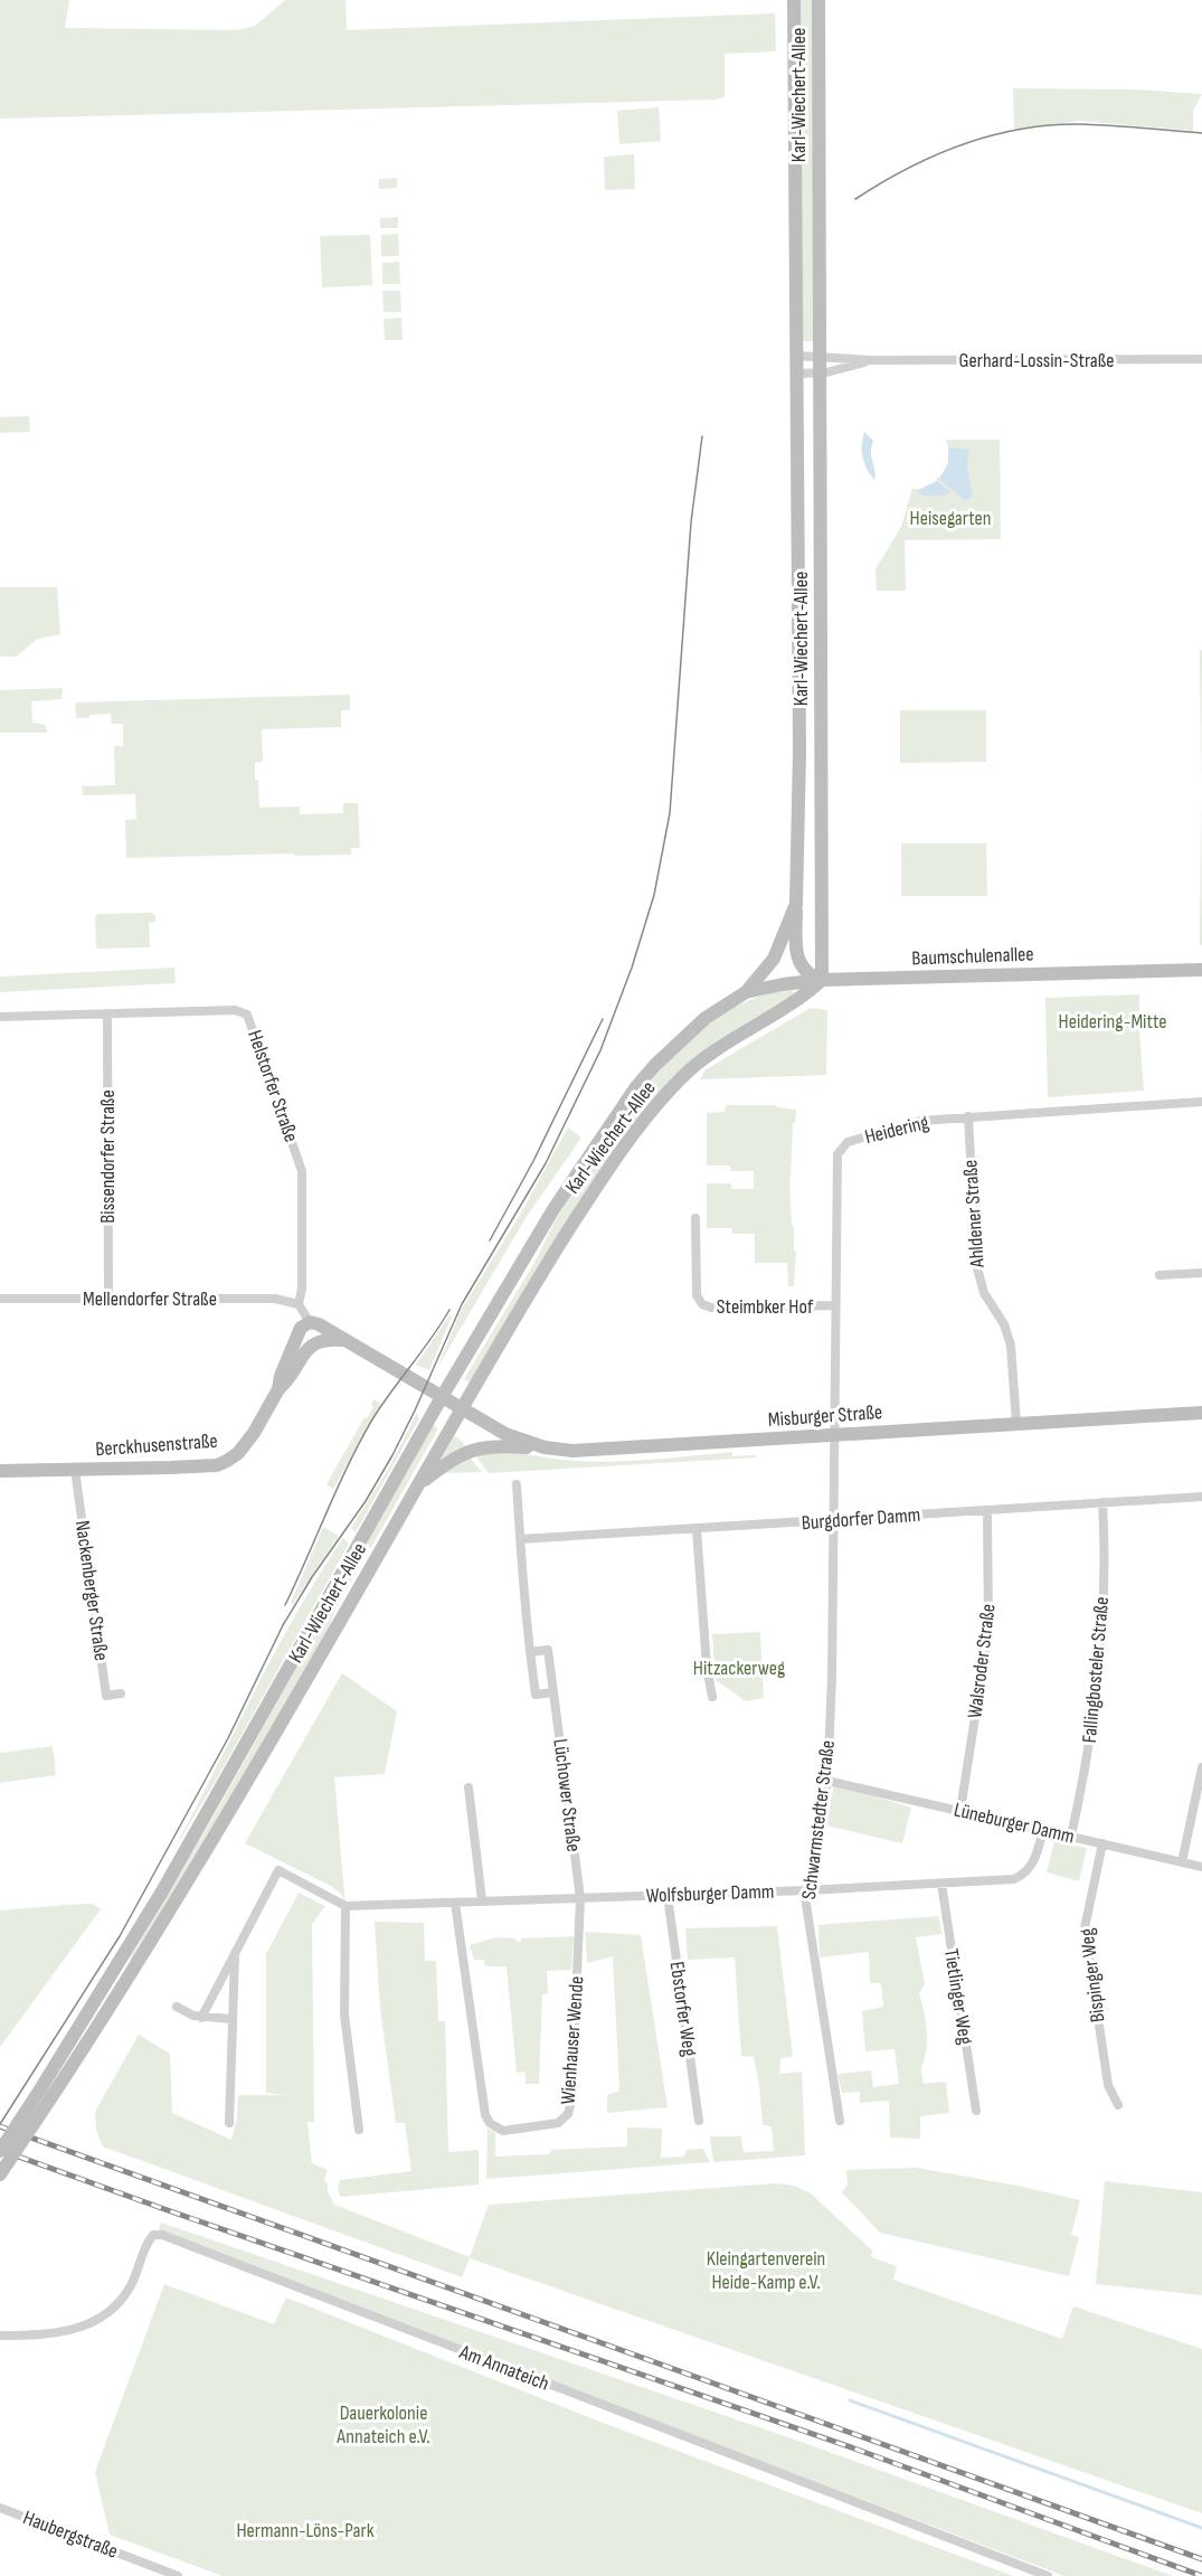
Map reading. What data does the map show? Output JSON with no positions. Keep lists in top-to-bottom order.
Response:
{
  "streets": {
    "main road": [
      "Karl-Wiechert-Allee",
      "Baumschulenallee",
      "Misburger Straße",
      "Berckhusenstraße"
    ],
    "street": [
      "Gerhard-Lossin-Straße",
      "Helstorfer Straße",
      "Heidering",
      "Bissendorfer Straße",
      "Ahldener Straße",
      "Mellendorfer Straße",
      "Steimbker Hof",
      "Burgdorfer Damm",
      "Nackenberger Straße",
      "Walsroder Straße",
      "Fallingbosteler Straße",
      "Lüchower Straße",
      "Schwarmstedter Straße",
      "Lüneburger Damm",
      "Wolfsburger Damm",
      "Bispinger Weg",
      "Tietlinger Weg",
      "Ebstorfer Weg",
      "Wienhauser Wende",
      "Am Annateich",
      "Haubergstraße"
    ]
  },
  "crossings": [
    ["Karl-Wiechert-Allee", "Gerhard-Lossin-Straße"],
    ["Karl-Wiechert-Allee", "Baumschulenallee"],
    ["Karl-Wiechert-Allee", "Misburger Straße"],
    ["Helstorfer Straße", "Bissendorfer Straße"],
    ["Helstorfer Straße", "Mellendorfer Straße"],
    ["Heidering", "Ahldener Straße"],
    ["Heidering", "Steimbker Hof"],
    ["Heidering", "Misburger Straße"],
    ["Heidering", "Schwarmstedter Straße"],
    ["Bissendorfer Straße", "Mellendorfer Straße"],
    ["Ahldener Straße", "Misburger Straße"],
    ["Misburger Straße", "Schwarmstedter Straße"],
    ["Berckhusenstraße", "Nackenberger Straße"],
    ["Burgdorfer Damm", "Walsroder Straße"],
    ["Burgdorfer Damm", "Fallingbosteler Straße"],
    ["Burgdorfer Damm", "Schwarmstedter Straße"],
    ["Walsroder Straße", "Lüneburger Damm"],
    ["Fallingbosteler Straße", "Lüneburger Damm"],
    ["Lüchower Straße", "Wolfsburger Damm"],
    ["Lüchower Straße", "Wienhauser Wende"],
    ["Schwarmstedter Straße", "Lüneburger Damm"],
    ["Schwarmstedter Straße", "Wolfsburger Damm"],
    ["Lüneburger Damm", "Wolfsburger Damm"],
    ["Lüneburger Damm", "Bispinger Weg"],
    ["Wolfsburger Damm", "Tietlinger Weg"],
    ["Wolfsburger Damm", "Ebstorfer Weg"],
    ["Wolfsburger Damm", "Wienhauser Wende"]
  ],
  "parks": [
    "Heisegarten",
    "Heidering-Mitte",
    "Hitzackerweg",
    "Kleingartenverein Heide-Kamp e.V.",
    "Dauerkolonie Annateich e.V.",
    "Hermann-Löns-Park"
  ]
}
